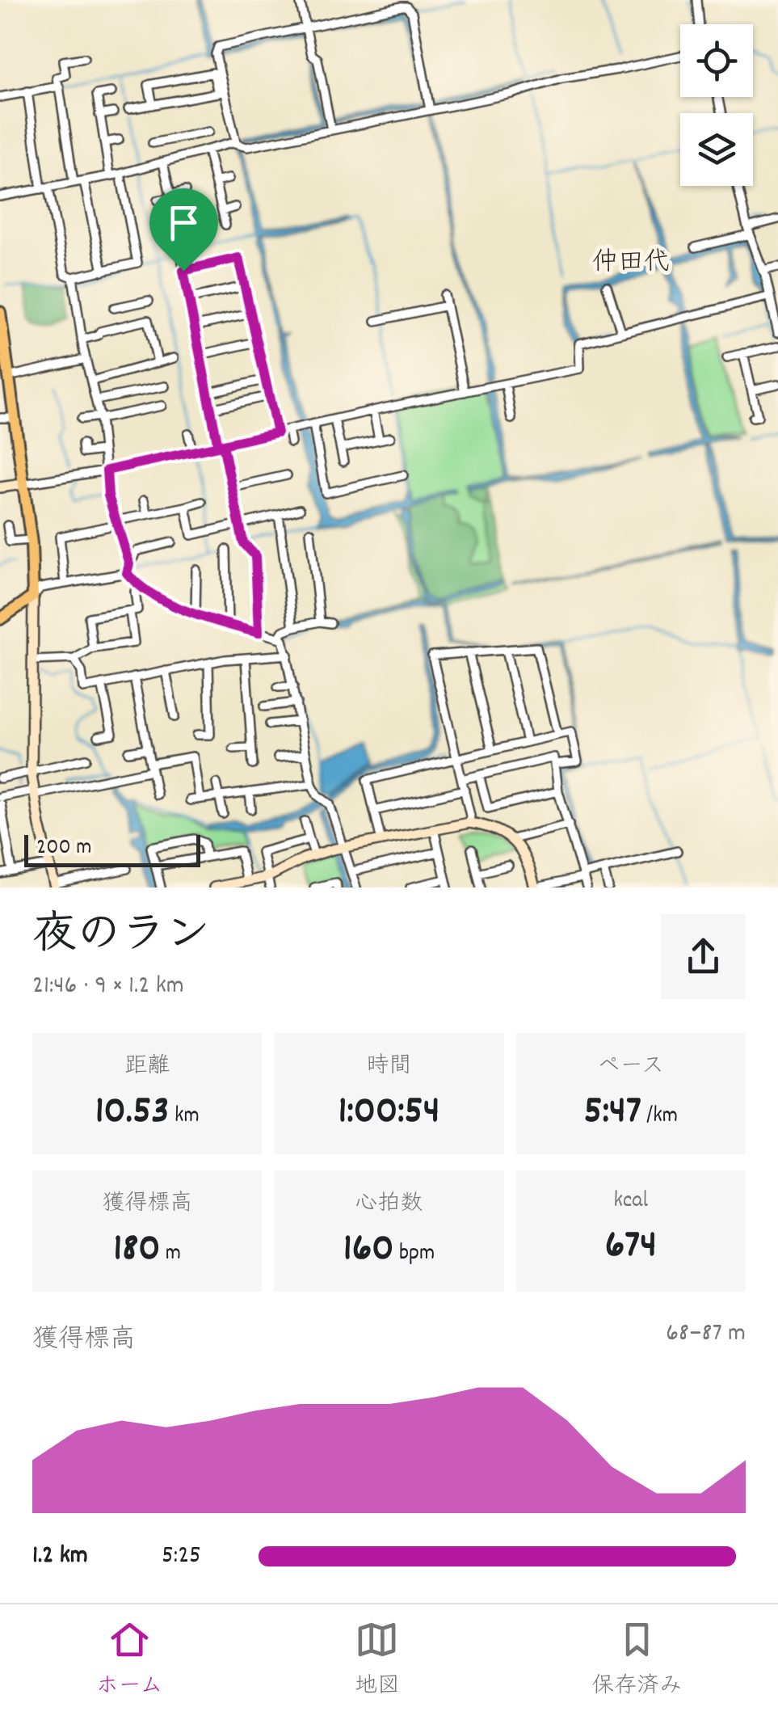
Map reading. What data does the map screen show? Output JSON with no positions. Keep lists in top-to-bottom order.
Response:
{
  "districts": ["仲田代"],
  "scale_bar": "200 m",
  "page": {
    "scale": "200 m",
    "heading": ["夜のラン", "21:46 · 9 × 1.2 km"],
    "stats": [
      ["距離", "10.53 km"],
      ["時間", "1:00:54"],
      ["ペース", "5:47 /km"],
      ["獲得標高", "180 m"],
      ["心拍数", "160 bpm"],
      ["kcal", "674"]
    ],
    "chart": ["獲得標高", "68–87 m"],
    "list": [
      {
        "name": "1.2 km",
        "note": "5:25"
      }
    ],
    "tabs": ["ホーム", "地図", "保存済み"]
  }
}
